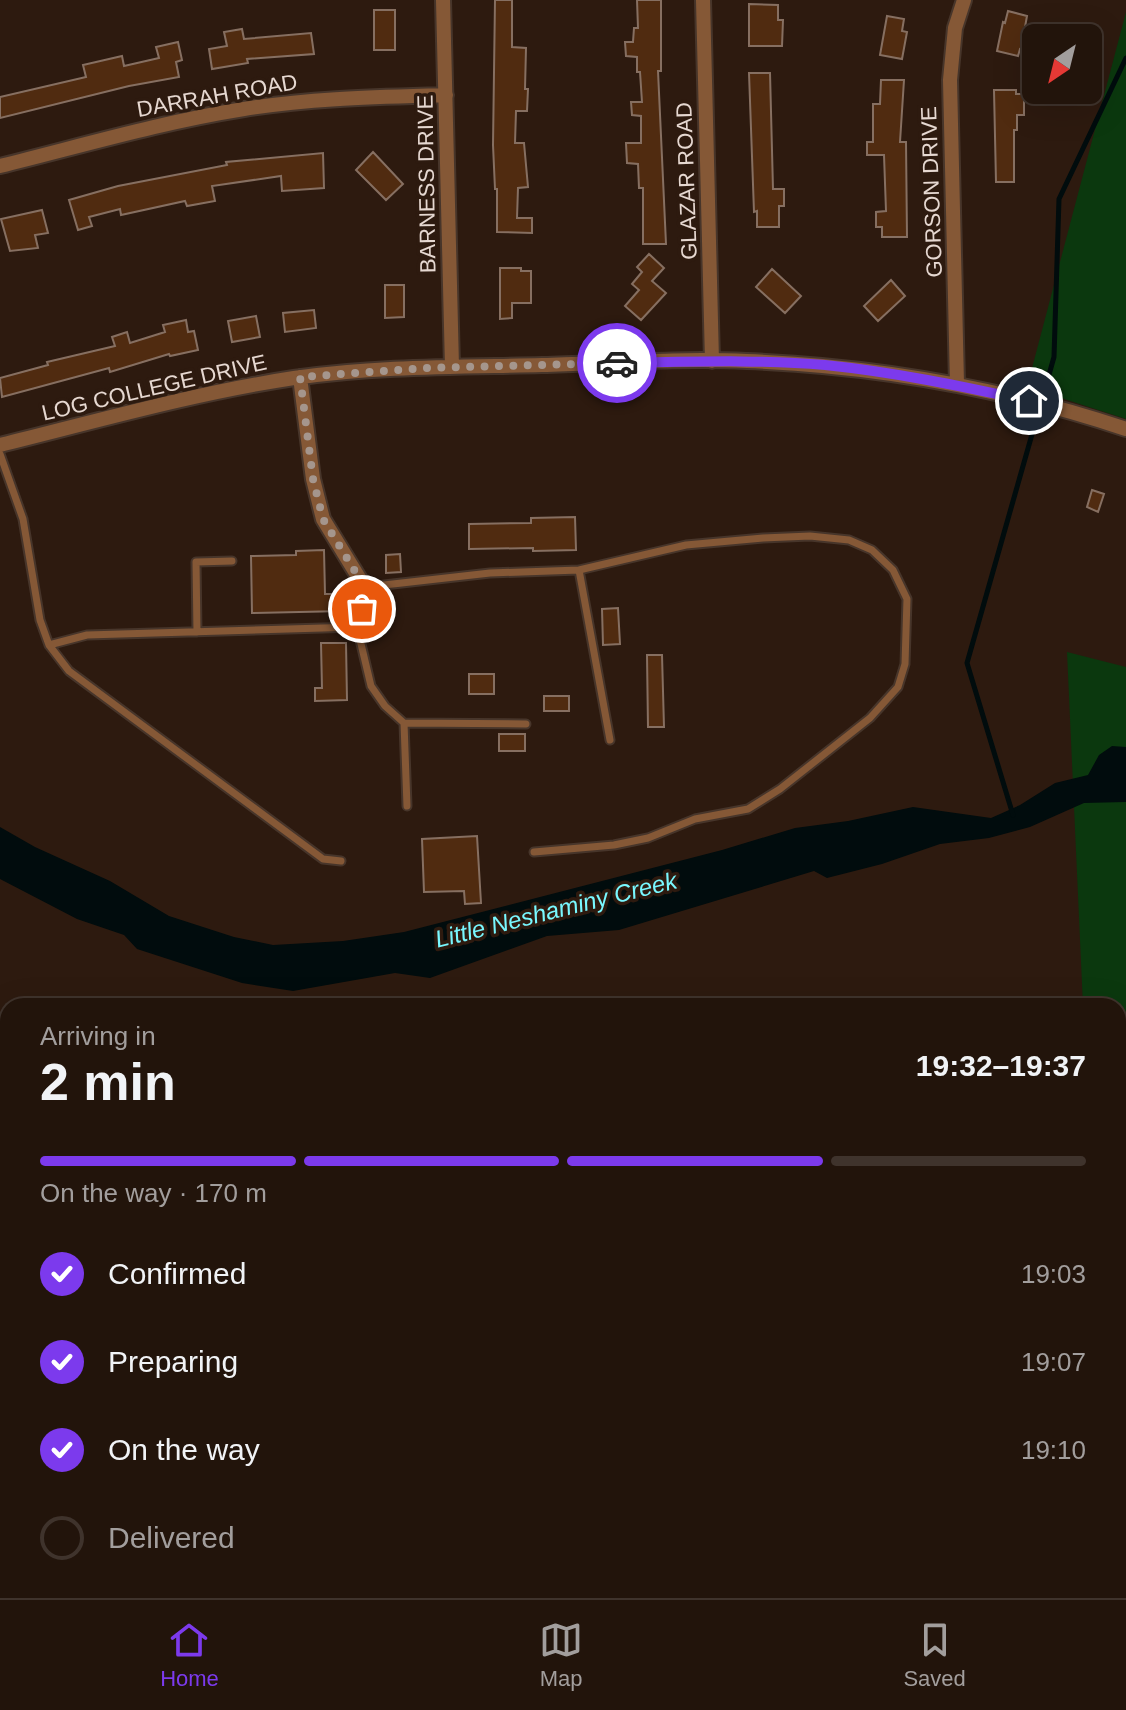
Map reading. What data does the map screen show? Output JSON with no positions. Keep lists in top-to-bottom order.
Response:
{
  "streets": {
    "street": [
      "DARRAH ROAD",
      "GLAZAR ROAD",
      "BARNESS DRIVE",
      "GORSON DRIVE",
      "LOG COLLEGE DRIVE"
    ]
  },
  "crossings": [
    ["DARRAH ROAD", "BARNESS DRIVE"],
    ["GLAZAR ROAD", "LOG COLLEGE DRIVE"],
    ["BARNESS DRIVE", "LOG COLLEGE DRIVE"],
    ["GORSON DRIVE", "LOG COLLEGE DRIVE"]
  ],
  "water": ["Little Neshaminy Creek"],
  "north": "bottom left",
  "page": {
    "heading": ["2 min", "Arriving in", "19:32–19:37"],
    "bar": "On the way · 170 m",
    "list": [
      ["Confirmed", "19:03"],
      ["Preparing", "19:07"],
      ["On the way", "19:10"],
      "Delivered"
    ],
    "tabs": ["Home", "Map", "Saved"]
  }
}
